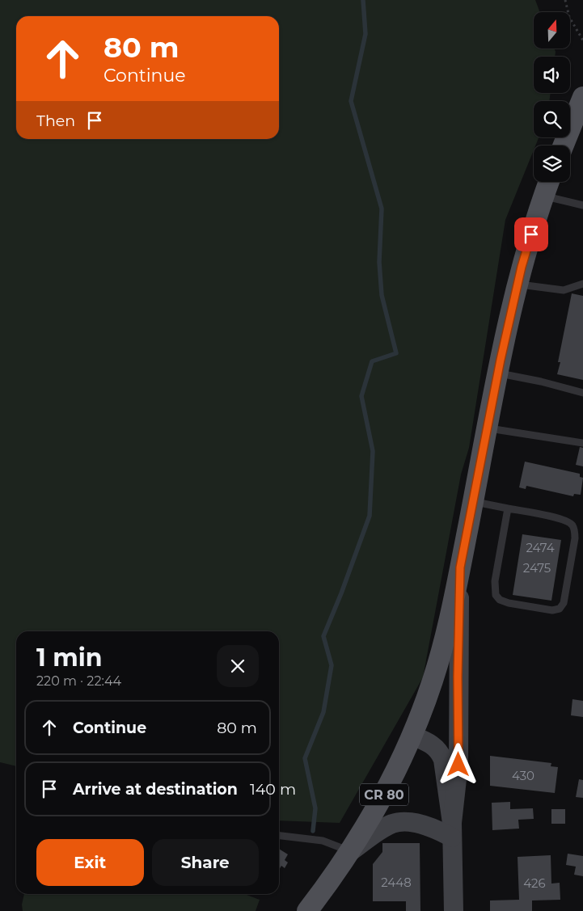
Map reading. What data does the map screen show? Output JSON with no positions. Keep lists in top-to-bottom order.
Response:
{
  "streets": {
    "main road": ["CR 80"]
  },
  "house_numbers": [
    "2474",
    "2475",
    "430",
    "2448",
    "426"
  ],
  "north": "top",
  "page": {
    "turn": ["80 m", "Continue"],
    "then": "Then",
    "heading": ["1 min", "220 m · 22:44"],
    "list": [
      {
        "name": "Continue",
        "value": "80 m"
      },
      {
        "name": "Arrive at destination",
        "value": "140 m"
      }
    ],
    "buttons": ["Exit", "Share"]
  }
}
